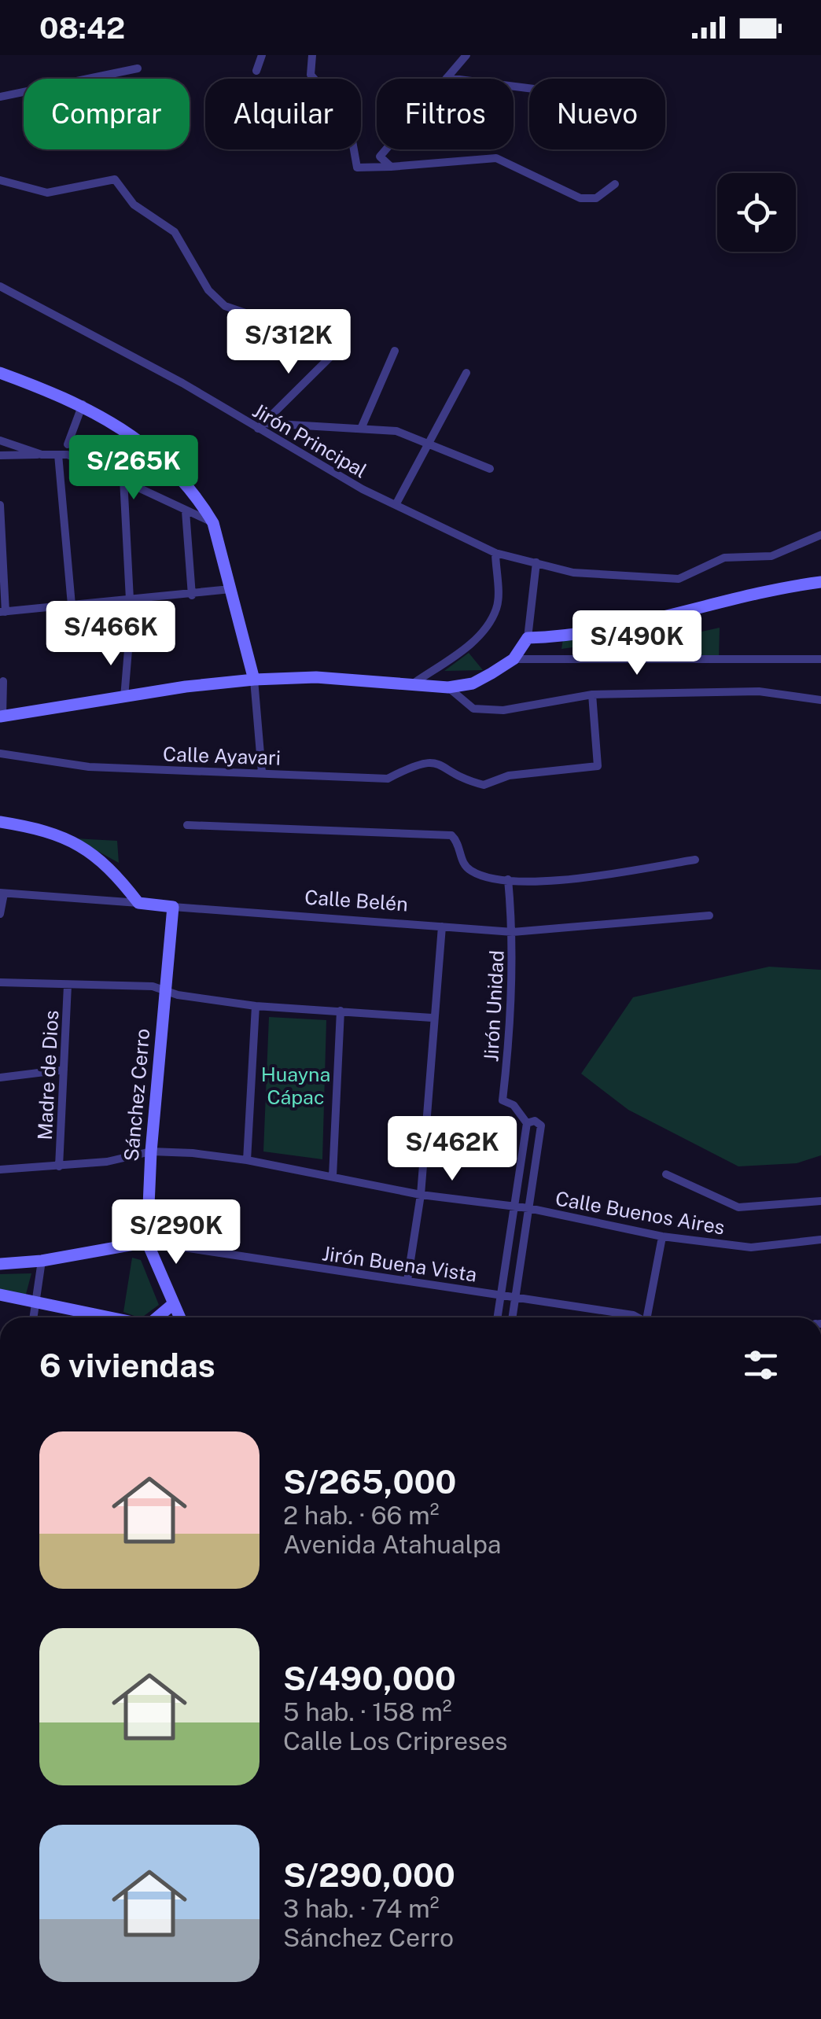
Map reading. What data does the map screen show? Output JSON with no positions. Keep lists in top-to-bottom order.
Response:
{
  "streets": {
    "street": [
      "Jirón Principal",
      "Calle Ayavari",
      "Calle Belén",
      "Jirón Unidad",
      "Madre de Dios",
      "Sánchez Cerro",
      "Calle Buenos Aires",
      "Jirón Buena Vista"
    ]
  },
  "crossings": [
    ["Calle Belén", "Jirón Unidad"],
    ["Calle Belén", "Sánchez Cerro"],
    ["Madre de Dios", "Calle Buenos Aires"],
    ["Sánchez Cerro", "Calle Buenos Aires"],
    ["Sánchez Cerro", "Jirón Buena Vista"]
  ],
  "parks": ["Huayna Cápac"],
  "page": {
    "status": "08:42",
    "chip": [
      "Comprar",
      "Alquilar",
      "Filtros",
      "Nuevo"
    ],
    "price": [
      "S/312K",
      "S/265K",
      "S/466K",
      "S/490K",
      "S/462K",
      "S/290K"
    ],
    "heading": "6 viviendas",
    "list": [
      {
        "name": "S/265,000",
        "note": "2 hab. · 66 m² · Avenida Atahualpa"
      },
      {
        "name": "S/490,000",
        "note": "5 hab. · 158 m² · Calle Los Cripreses"
      },
      {
        "name": "S/290,000",
        "note": "3 hab. · 74 m² · Sánchez Cerro"
      }
    ]
  }
}
